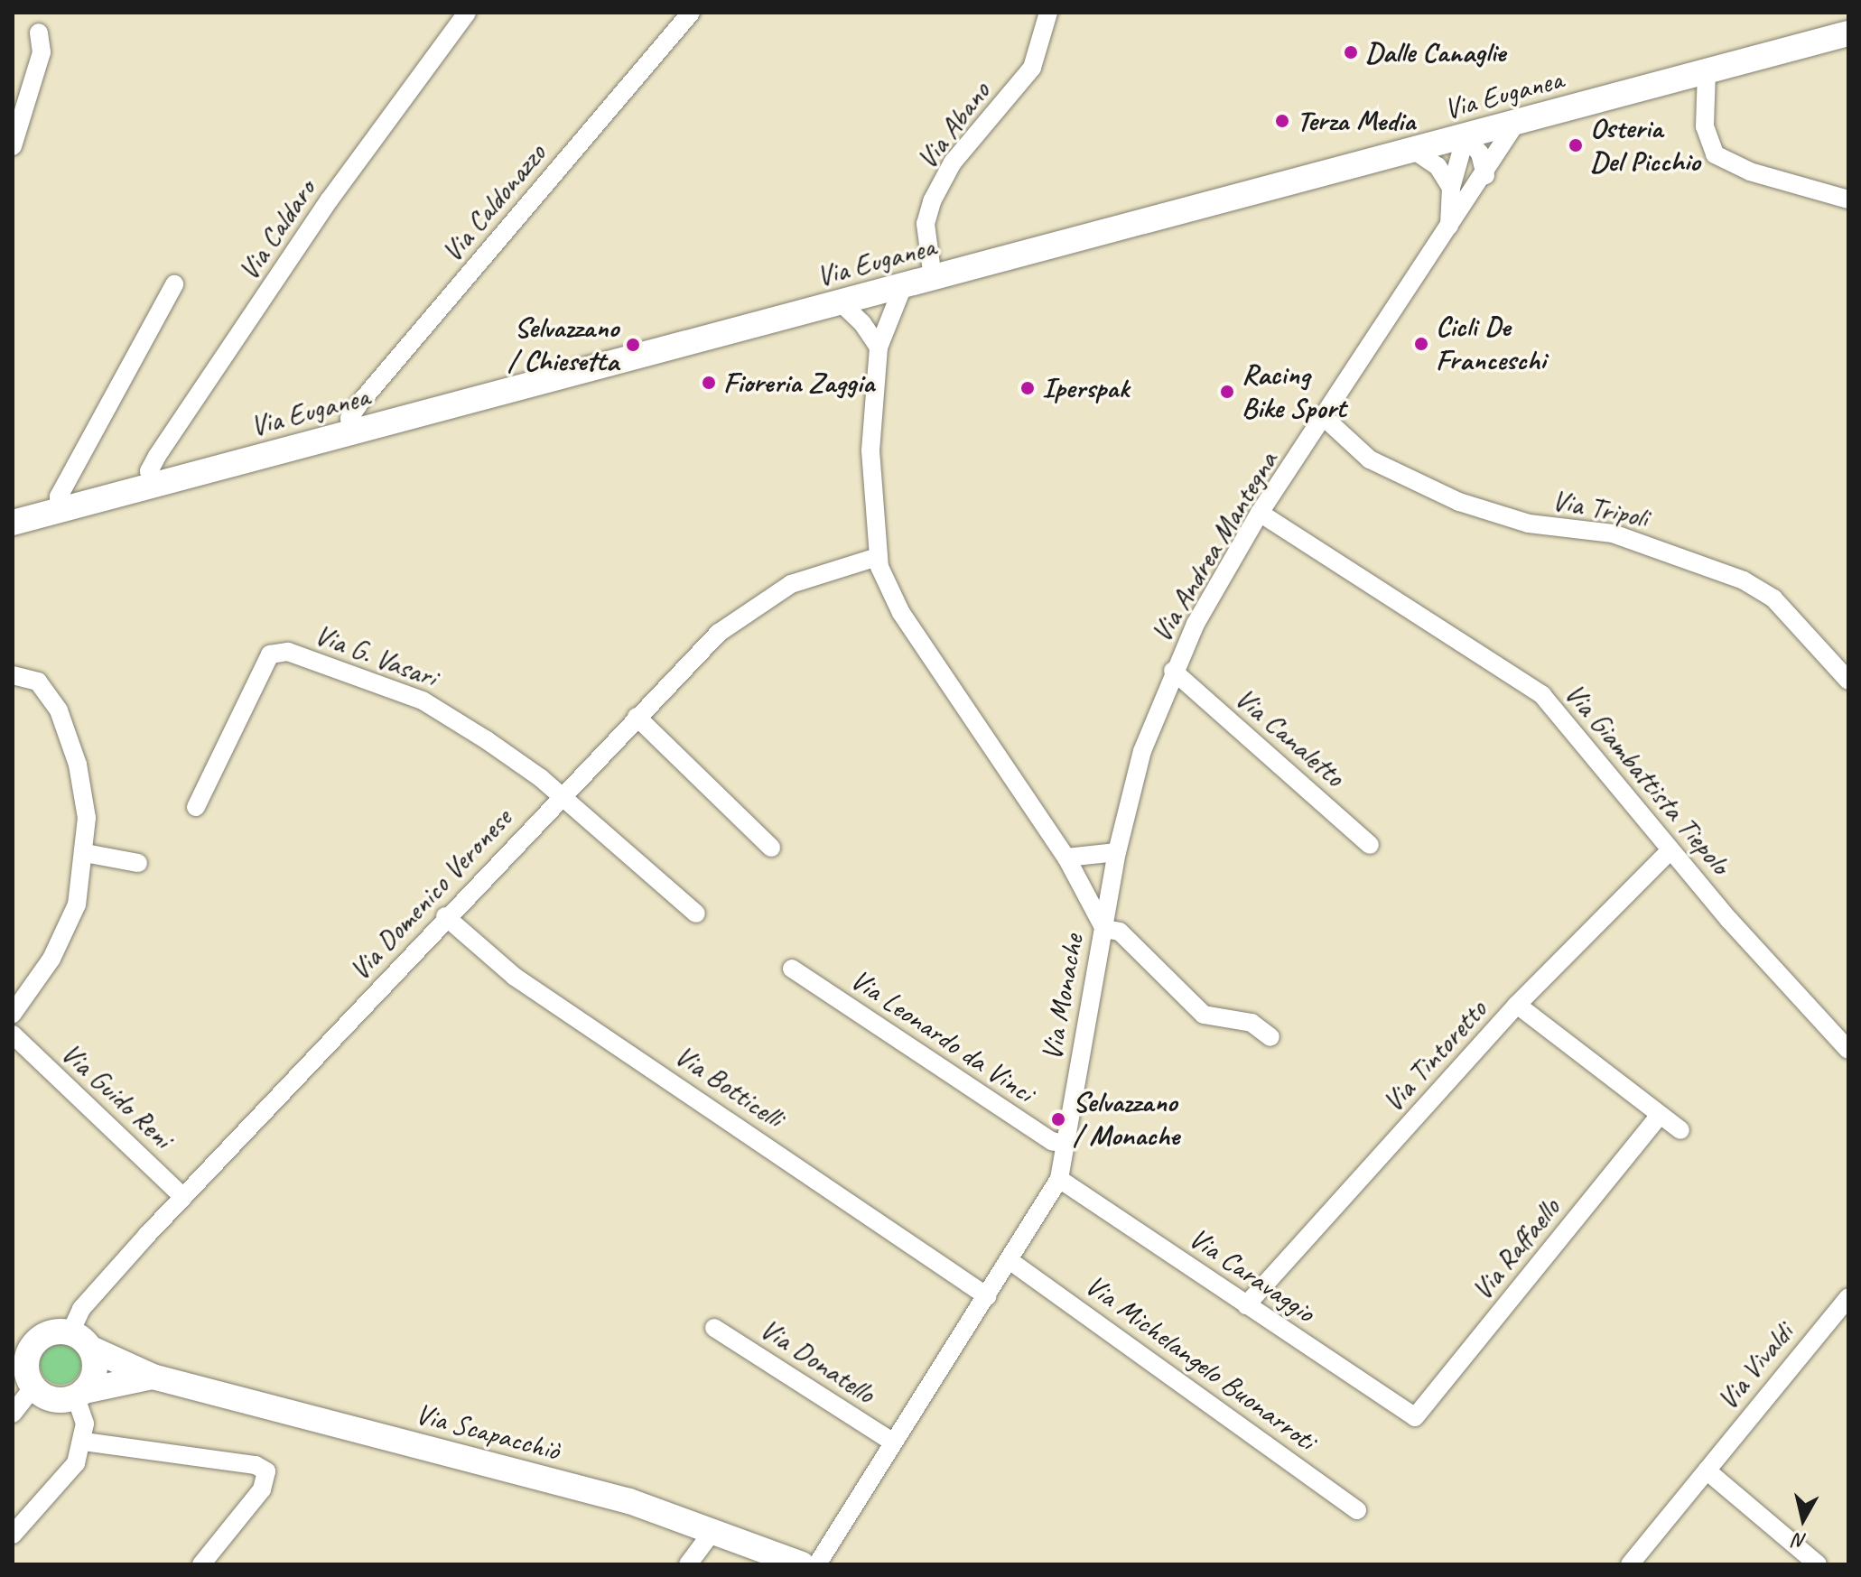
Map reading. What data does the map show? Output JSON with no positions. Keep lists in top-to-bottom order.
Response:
{
  "streets": {
    "street": [
      "Via Euganea",
      "Via Abano",
      "Via Caldonazzo",
      "Via Caldaro",
      "Via Tripoli",
      "Via Andrea Mantegna",
      "Via G. Vasari",
      "Via Canaletto",
      "Via Giambattista Tiepolo",
      "Via Domenico Veronese",
      "Via Monache",
      "Via Leonardo da Vinci",
      "Via Tintoretto",
      "Via Botticelli",
      "Via Guido Reni",
      "Via Raffaello",
      "Via Caravaggio",
      "Via Donatello",
      "Via Michelangelo Buonarroti",
      "Via Vivaldi",
      "Via Scapacchiò"
    ]
  },
  "crossings": [
    ["Via Euganea", "Via Abano"],
    ["Via Euganea", "Via Caldonazzo"],
    ["Via Euganea", "Via Caldaro"],
    ["Via Euganea", "Via Andrea Mantegna"],
    ["Via Euganea", "Via Monache"],
    ["Via Tripoli", "Via Andrea Mantegna"],
    ["Via Andrea Mantegna", "Via Canaletto"],
    ["Via Andrea Mantegna", "Via Giambattista Tiepolo"],
    ["Via Andrea Mantegna", "Via Monache"],
    ["Via G. Vasari", "Via Domenico Veronese"],
    ["Via Giambattista Tiepolo", "Via Tintoretto"],
    ["Via Domenico Veronese", "Via Monache"],
    ["Via Domenico Veronese", "Via Botticelli"],
    ["Via Domenico Veronese", "Via Guido Reni"],
    ["Via Domenico Veronese", "Via Scapacchiò"],
    ["Via Monache", "Via Leonardo da Vinci"],
    ["Via Monache", "Via Botticelli"],
    ["Via Monache", "Via Caravaggio"],
    ["Via Monache", "Via Donatello"],
    ["Via Monache", "Via Michelangelo Buonarroti"],
    ["Via Tintoretto", "Via Caravaggio"],
    ["Via Raffaello", "Via Caravaggio"]
  ],
  "places": [
    "Dalle Canaglie",
    "Terza Media",
    "Osteria Del Picchio",
    "Cicli De Franceschi",
    "Selvazzano / Chiesetta",
    "Fioreria Zaggia",
    "Iperspak",
    "Racing Bike Sport",
    "Selvazzano / Monache"
  ],
  "north": "bottom"
}
